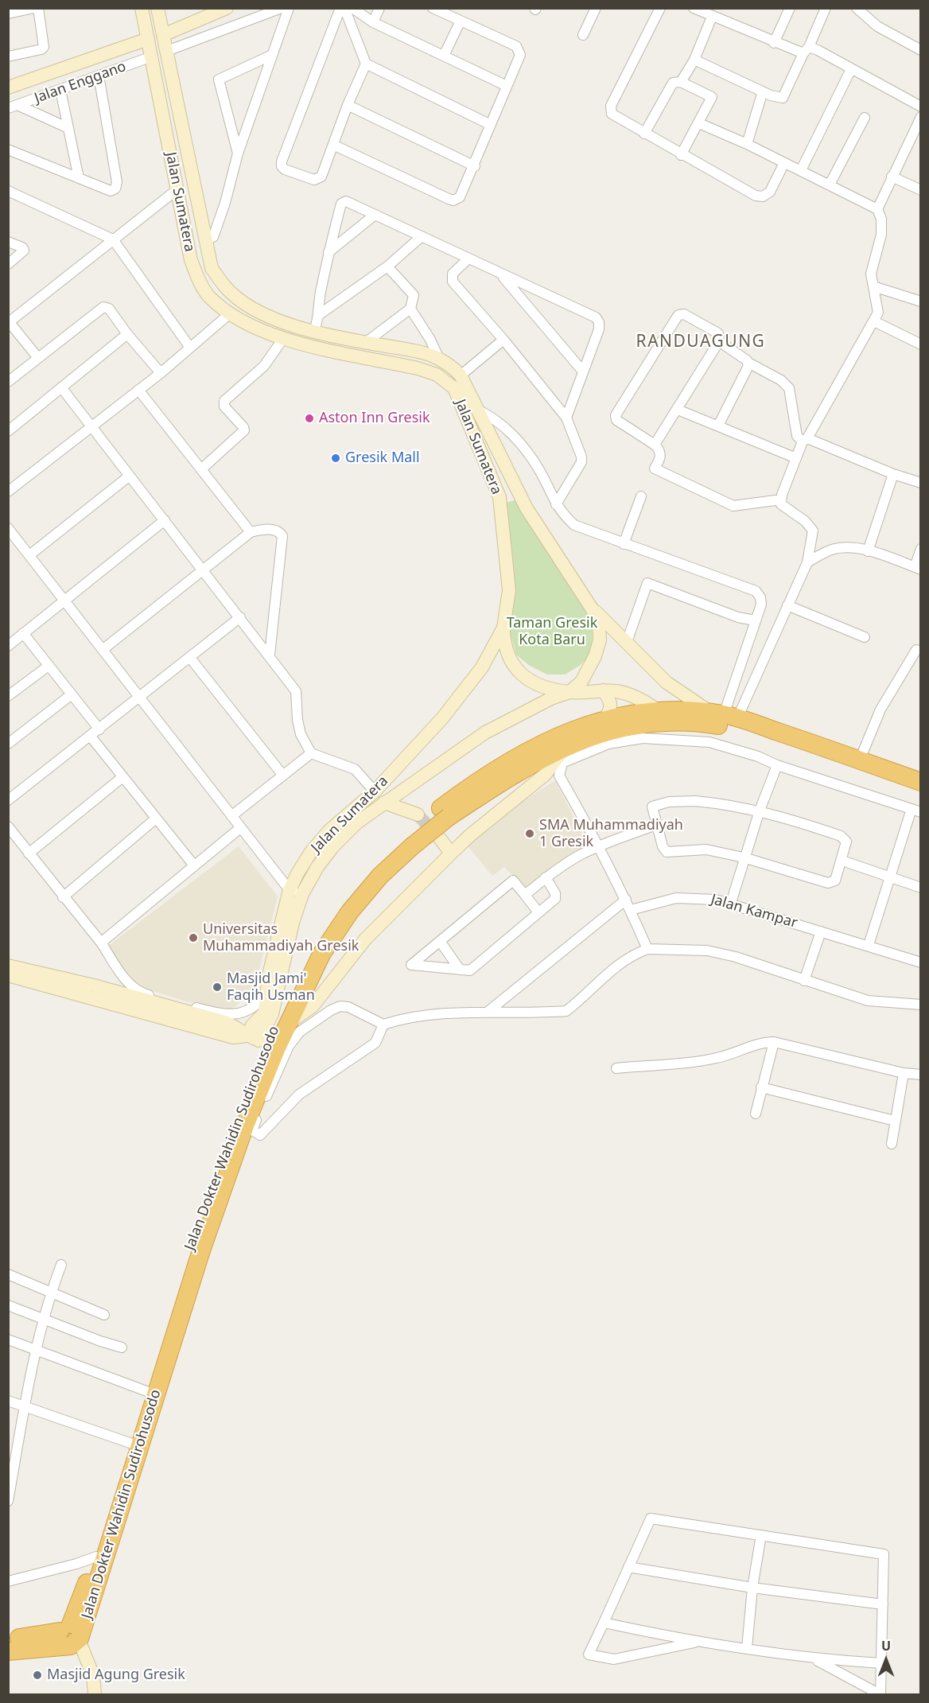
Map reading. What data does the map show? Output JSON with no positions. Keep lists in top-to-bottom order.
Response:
{
  "streets": {
    "highway": ["Jalan Dokter Wahidin Sudirohusodo"],
    "main road": ["Jalan Sumatera"],
    "street": ["Jalan Enggano", "Jalan Kampar"]
  },
  "crossings": [
    ["Jalan Enggano", "Jalan Sumatera"],
    ["Jalan Sumatera", "Jalan Dokter Wahidin Sudirohusodo"]
  ],
  "districts": ["RANDUAGUNG"],
  "parks": ["Taman Gresik Kota Baru"],
  "places": [
    "Aston Inn Gresik",
    "Gresik Mall",
    "SMA Muhammadiyah 1 Gresik",
    "Universitas Muhammadiyah Gresik",
    "Masjid Jami' Faqih Usman",
    "Masjid Agung Gresik"
  ],
  "north": "top"
}
